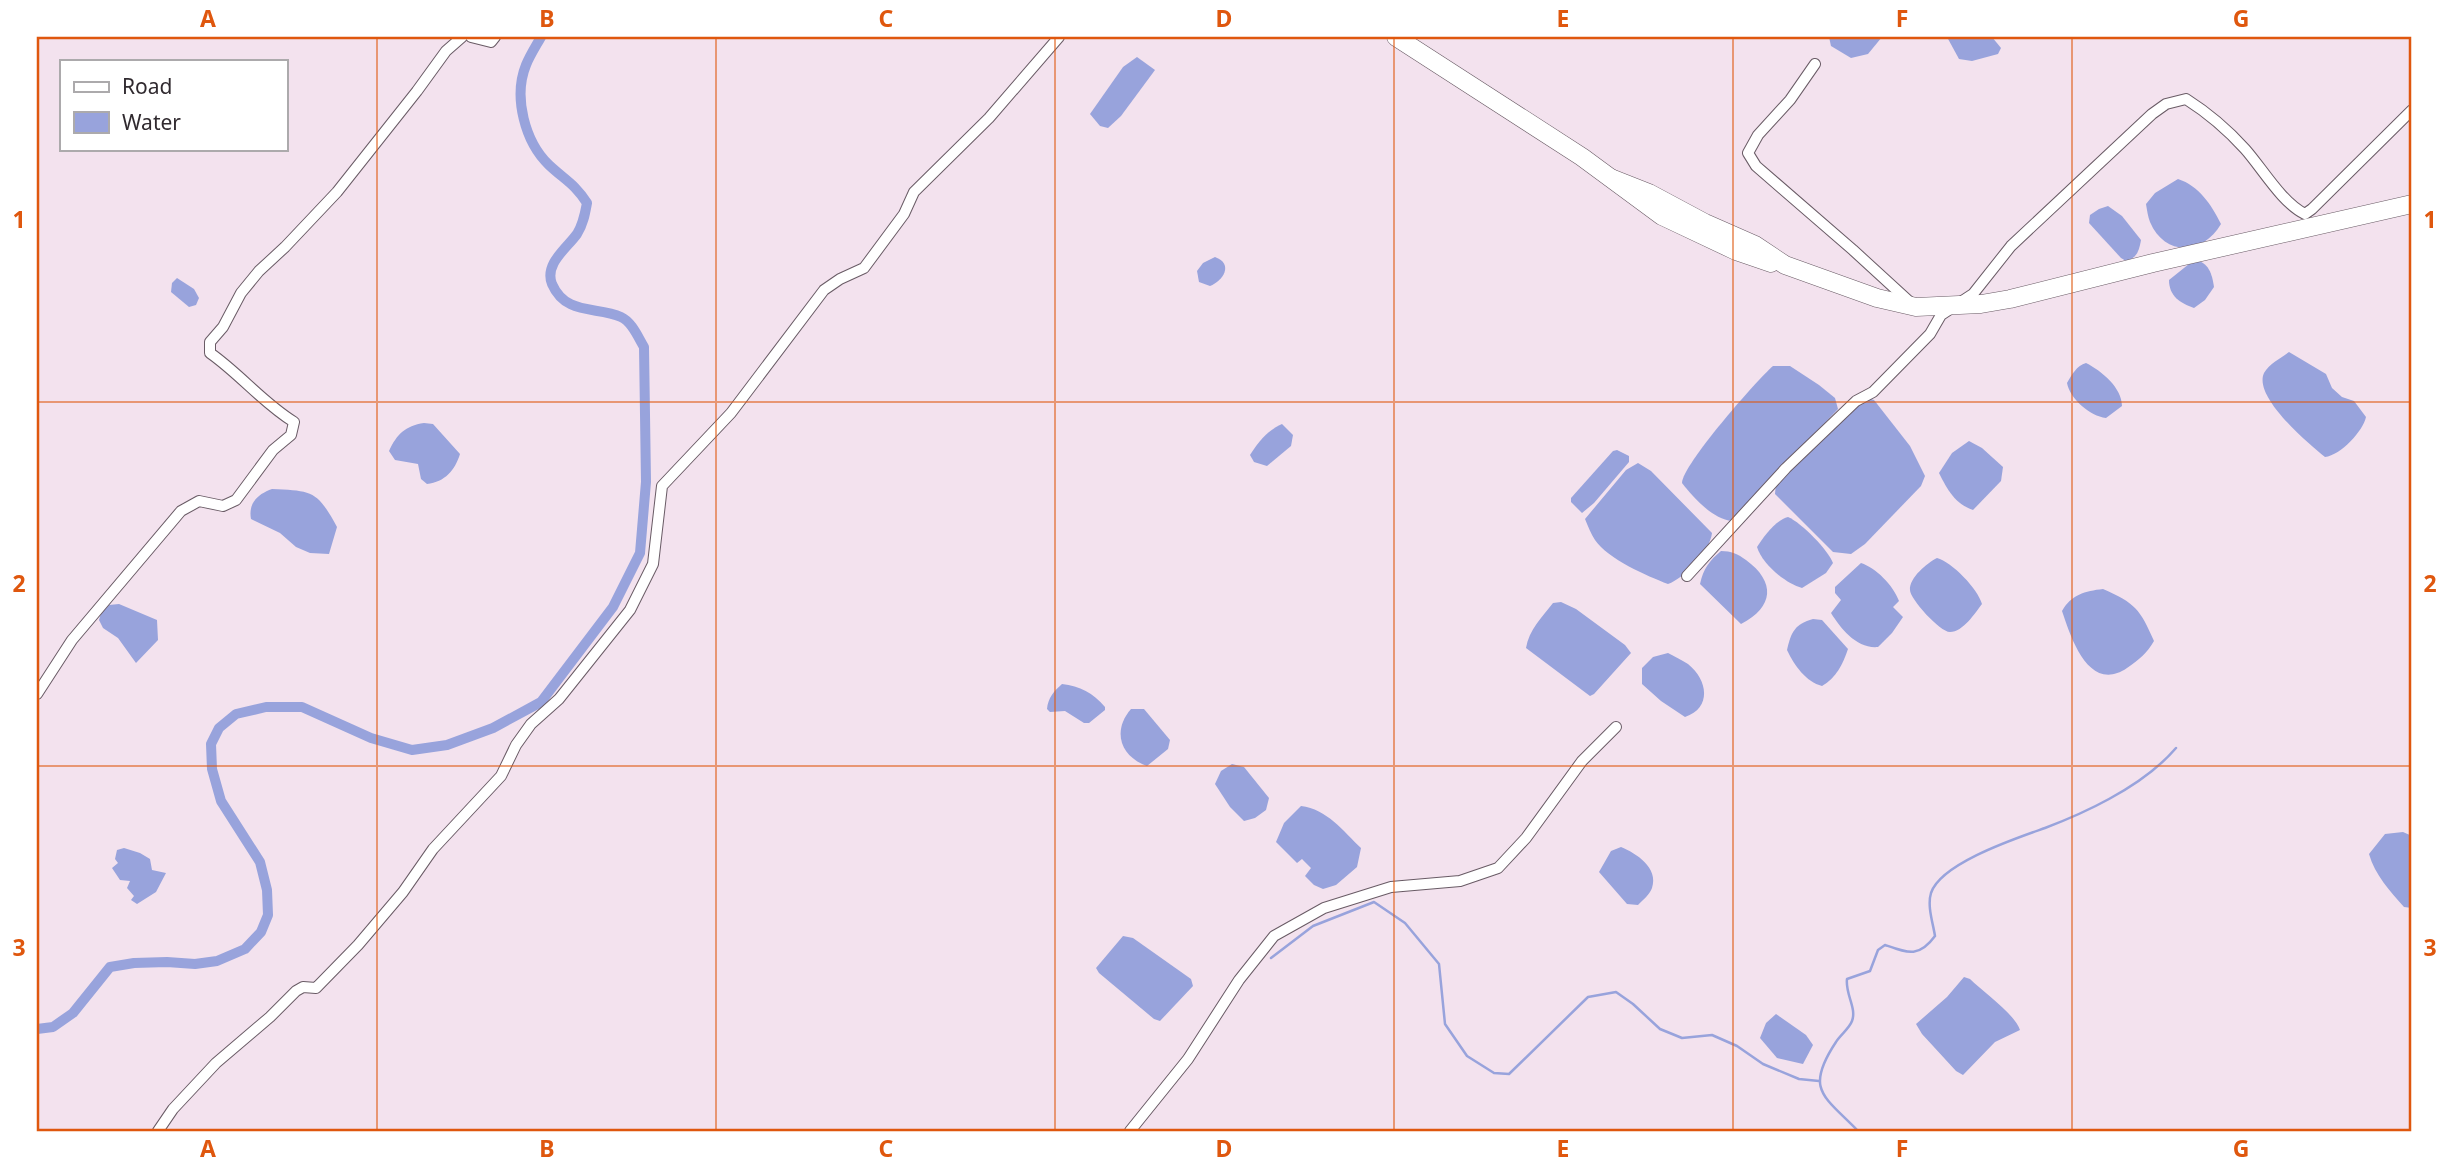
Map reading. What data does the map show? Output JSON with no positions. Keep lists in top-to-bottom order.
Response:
{
  "legend": ["Road", "Water"],
  "grid": {
    "columns": [
      "A",
      "B",
      "C",
      "D",
      "E",
      "F",
      "G"
    ],
    "rows": ["1", "2", "3"]
  }
}
